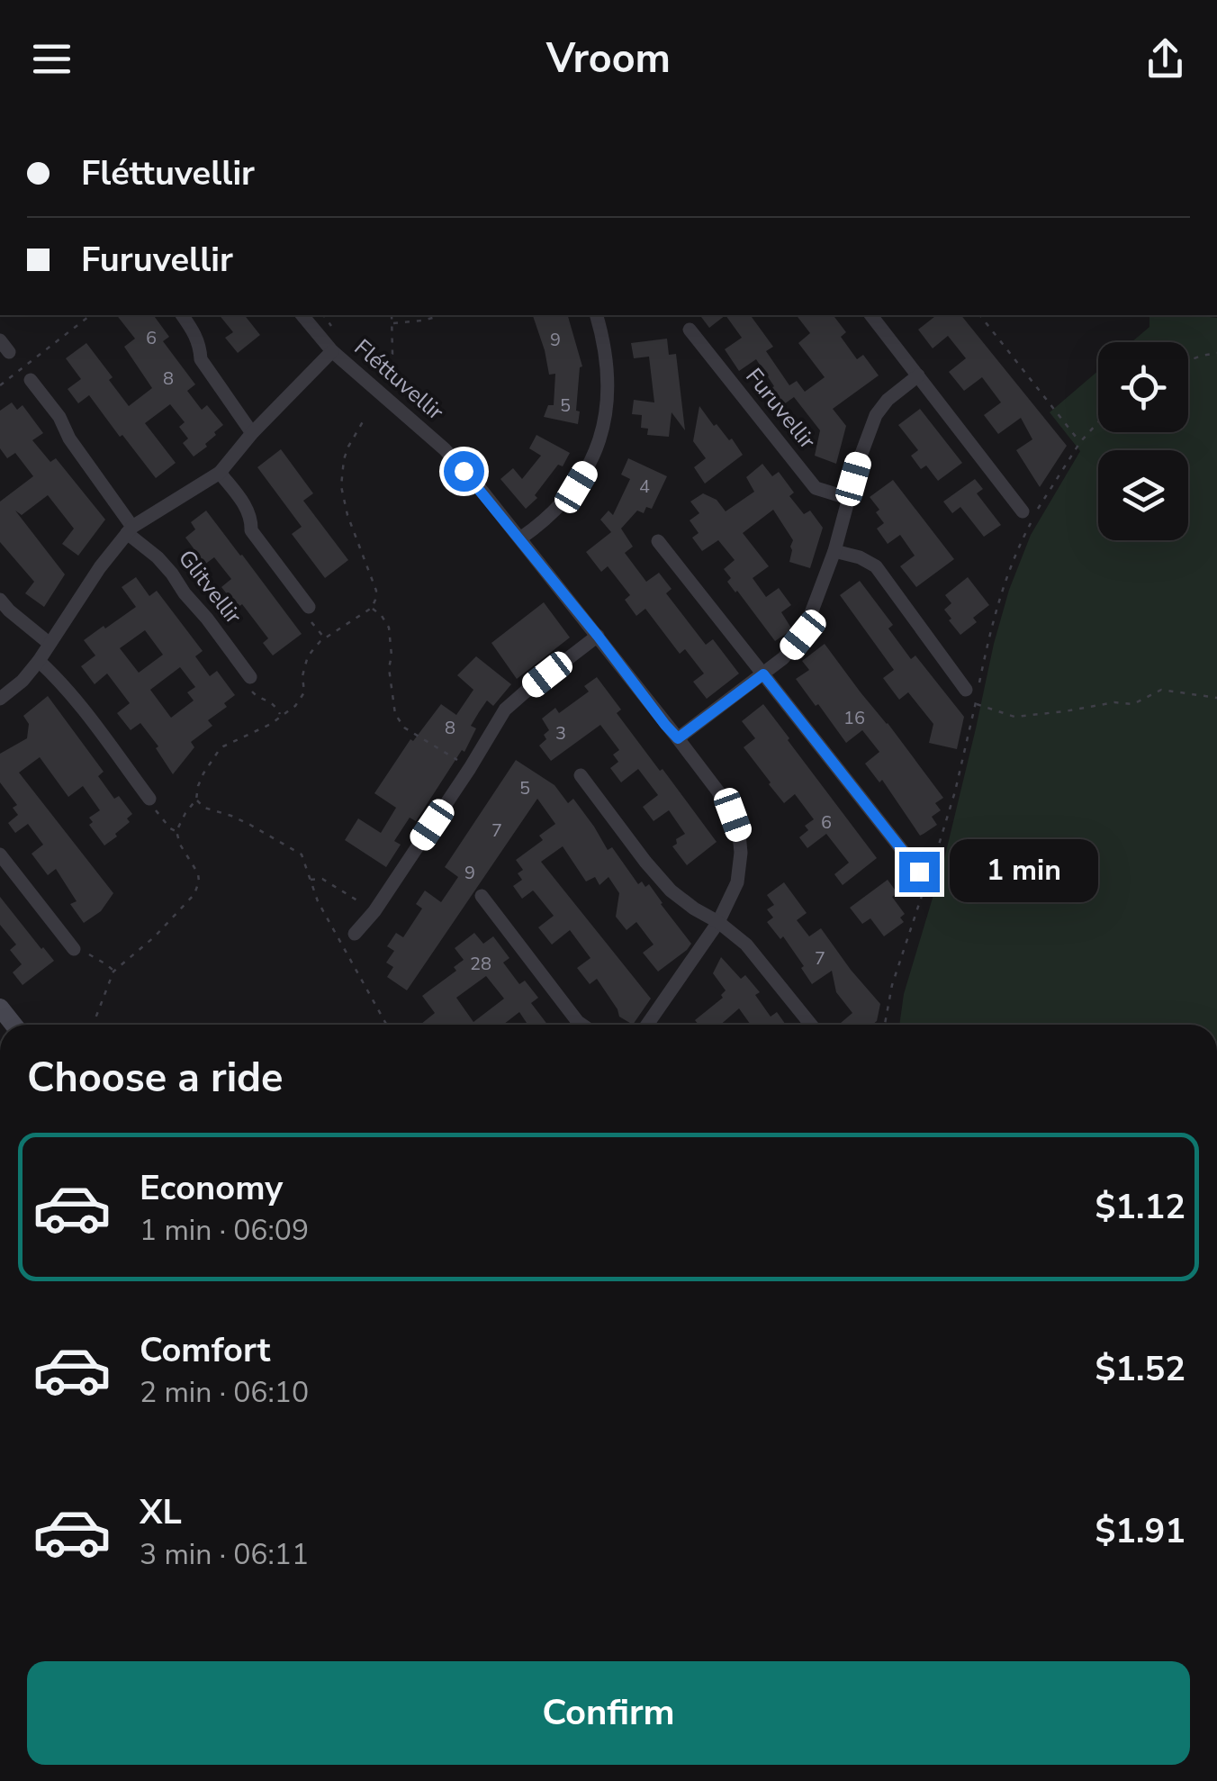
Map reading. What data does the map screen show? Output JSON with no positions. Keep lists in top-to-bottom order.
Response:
{
  "streets": {
    "street": ["Fléttuvellir", "Furuvellir", "Glitvellir"]
  },
  "house_numbers": [
    "6",
    "9",
    "8",
    "5",
    "4",
    "16",
    "8",
    "3",
    "5",
    "6",
    "7",
    "9",
    "7",
    "28"
  ],
  "page": {
    "header": "Vroom",
    "banner": ["Fléttuvellir", "Furuvellir"],
    "bubble": "1 min",
    "heading": "Choose a ride",
    "list": [
      {
        "name": "Economy",
        "note": "1 min · 06:09",
        "value": "$1.12"
      },
      {
        "name": "Comfort",
        "note": "2 min · 06:10",
        "value": "$1.52"
      },
      {
        "name": "XL",
        "note": "3 min · 06:11",
        "value": "$1.91"
      }
    ],
    "buttons": "Confirm"
  }
}
